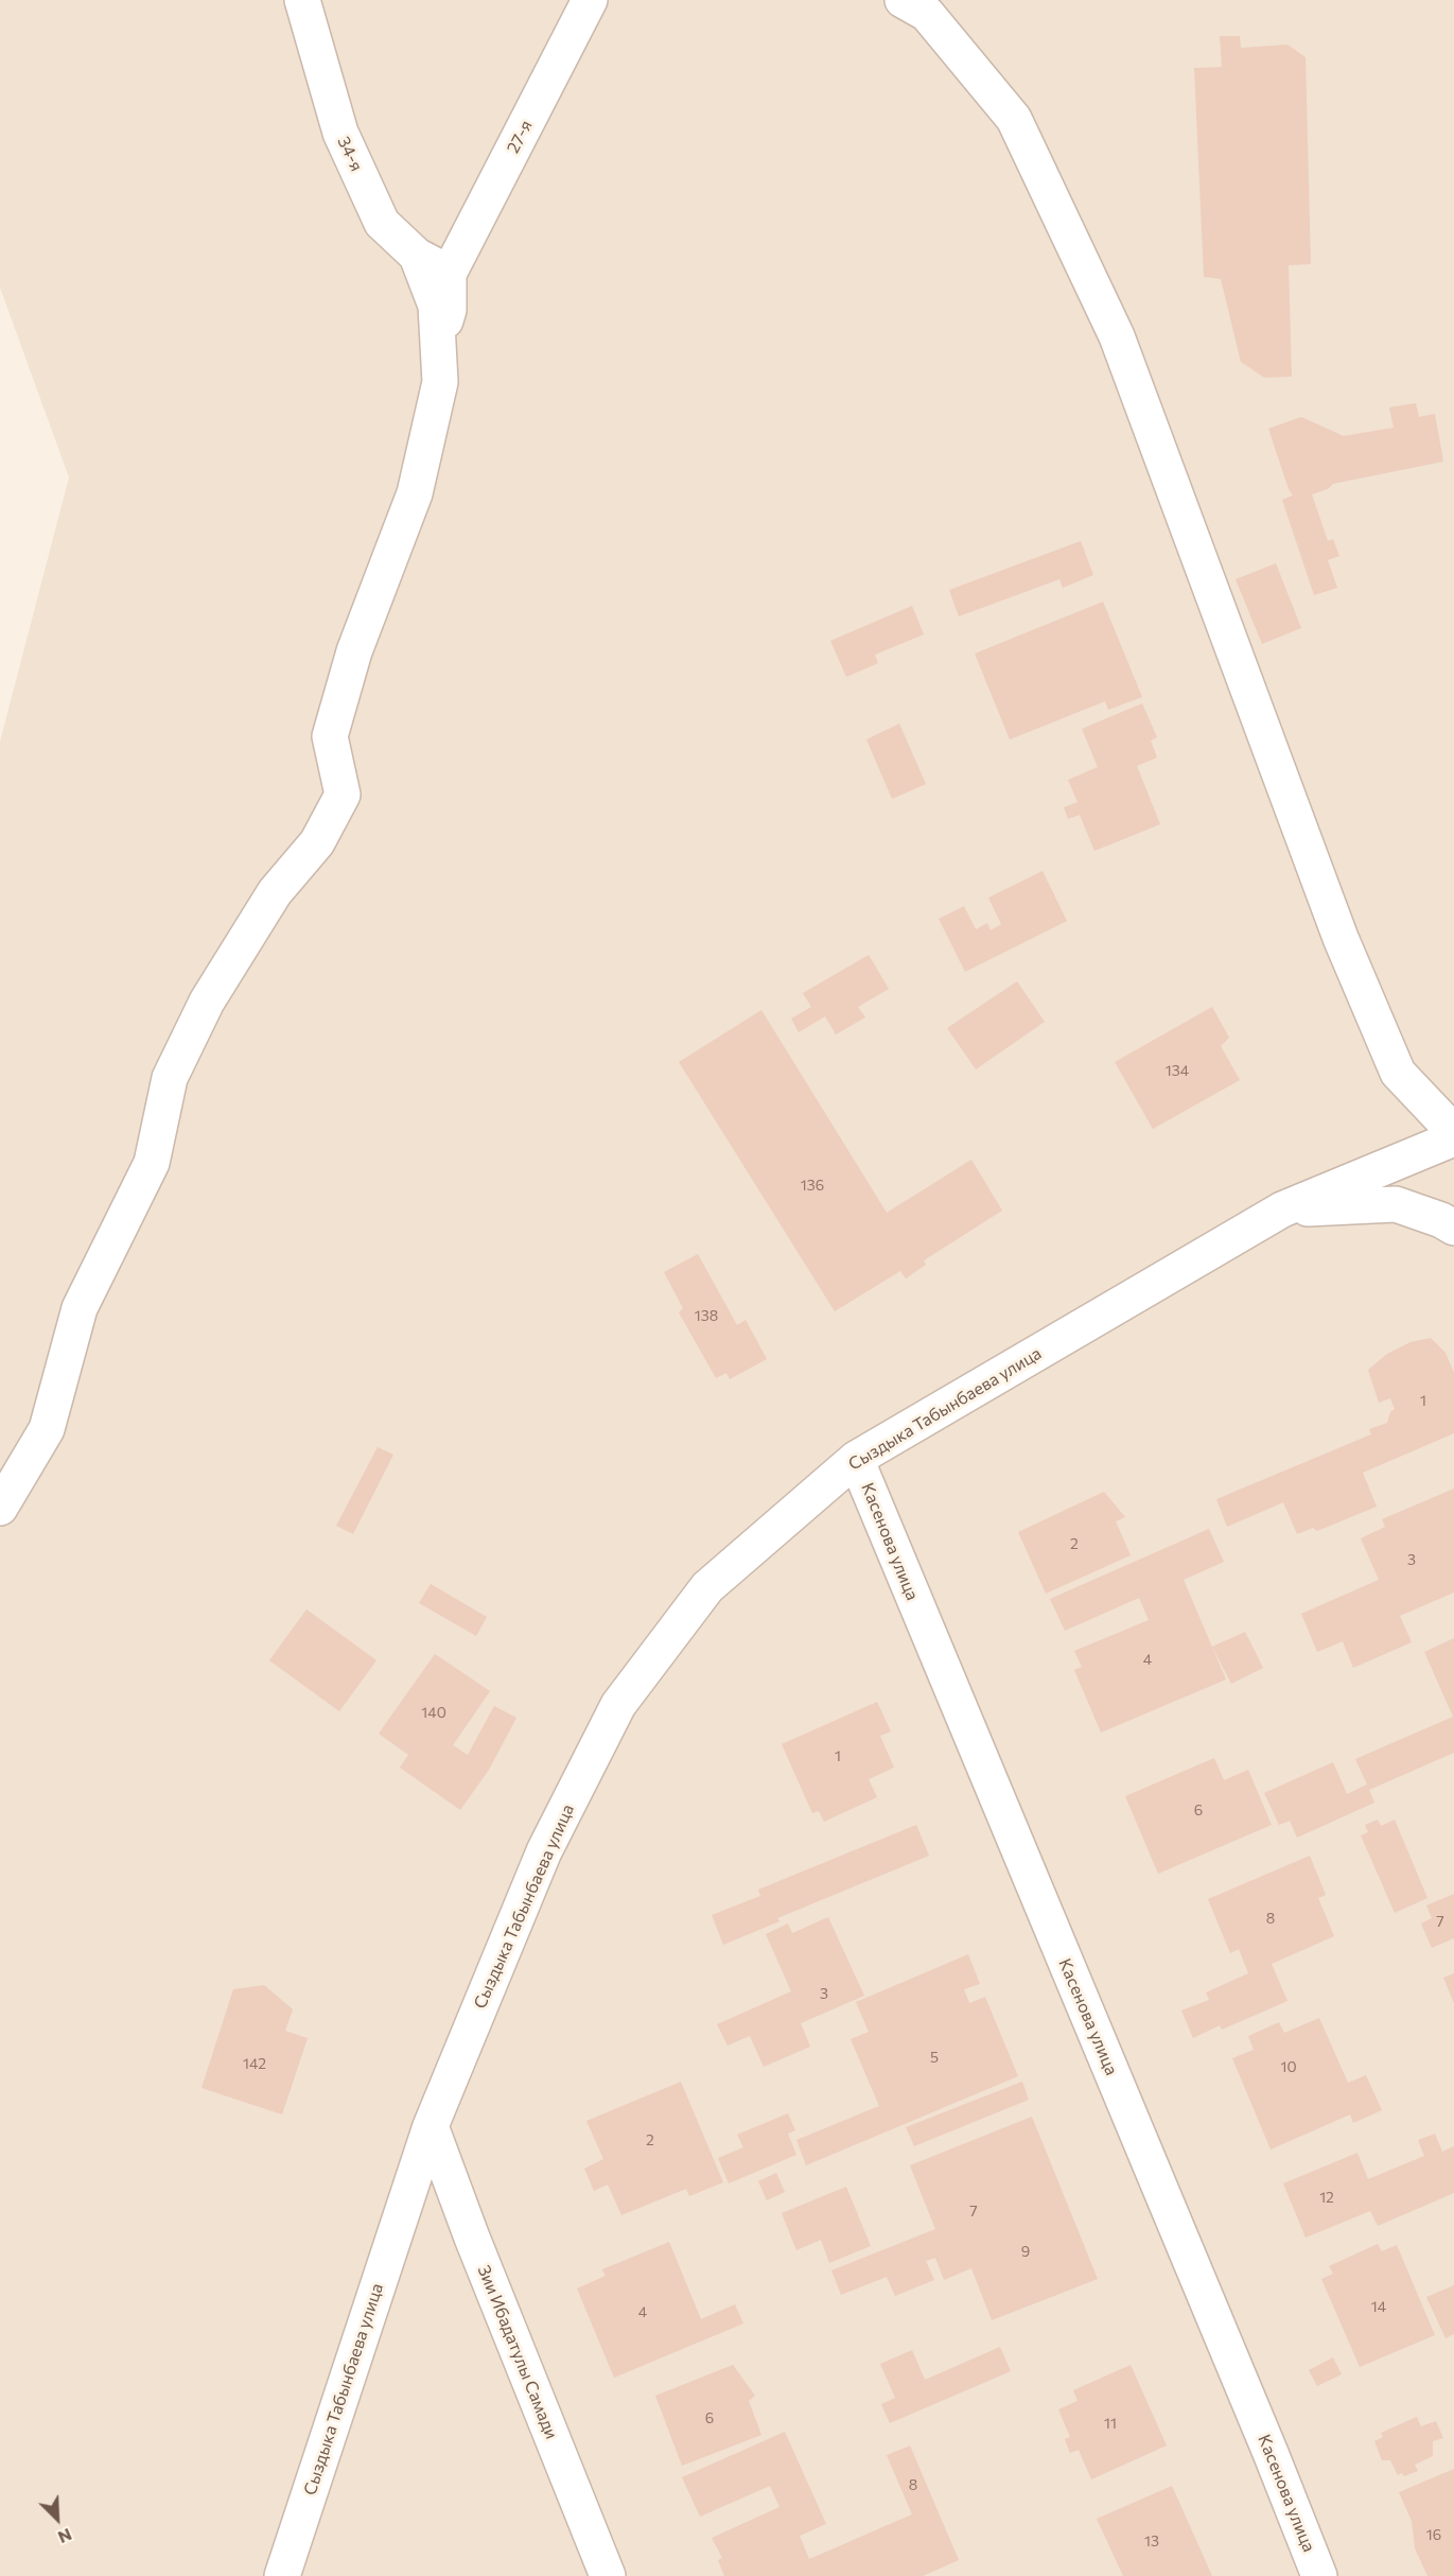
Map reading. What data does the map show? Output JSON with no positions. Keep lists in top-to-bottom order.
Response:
{
  "streets": {
    "street": [
      "27-я",
      "34-я",
      "Сыздыка Табынбаева улица",
      "Касенова улица",
      "Зии Ибадатулы Самади"
    ]
  },
  "crossings": [
    ["27-я", "34-я"],
    ["Сыздыка Табынбаева улица", "Касенова улица"],
    ["Сыздыка Табынбаева улица", "Зии Ибадатулы Самади"]
  ],
  "house_numbers": [
    "134",
    "136",
    "138",
    "1",
    "2",
    "3",
    "4",
    "140",
    "1",
    "6",
    "8",
    "7",
    "3",
    "5",
    "142",
    "10",
    "2",
    "12",
    "7",
    "9",
    "14",
    "4",
    "6",
    "11",
    "8",
    "16",
    "13"
  ],
  "north": "bottom right"
}
